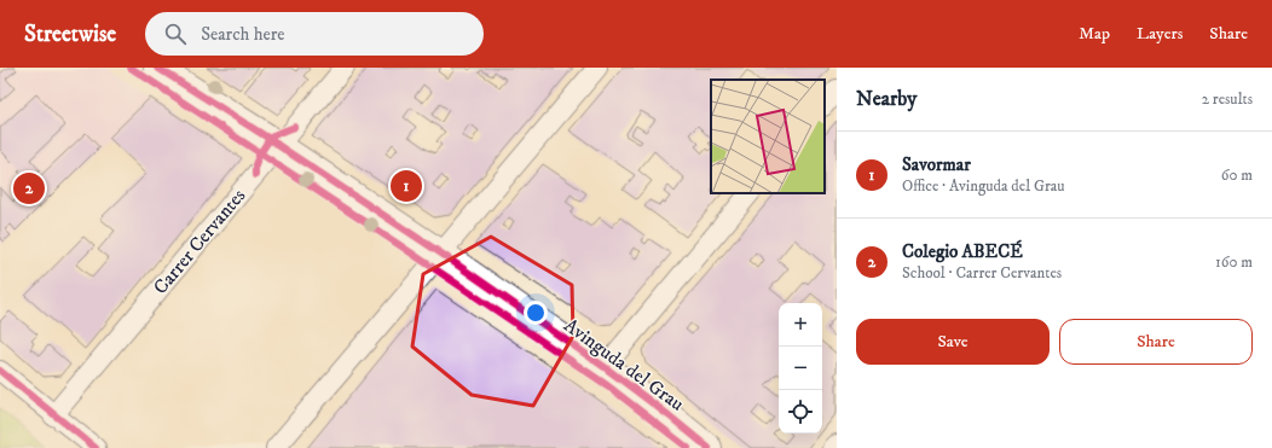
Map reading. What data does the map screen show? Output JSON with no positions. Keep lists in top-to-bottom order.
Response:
{
  "streets": {
    "street": ["Carrer Cervantes", "Avinguda del Grau"]
  },
  "crossings": [
    ["Carrer Cervantes", "Avinguda del Grau"]
  ],
  "page": {
    "header": "Streetwise",
    "search": "Search here",
    "nav": ["Map", "Layers", "Share"],
    "heading": ["Nearby", "2 results"],
    "list": [
      {
        "mark": "1",
        "name": "Savormar",
        "note": "Office · Avinguda del Grau",
        "value": "60 m"
      },
      {
        "mark": "2",
        "name": "Colegio ABECÉ",
        "note": "School · Carrer Cervantes",
        "value": "160 m"
      }
    ],
    "pins": ["1", "2"],
    "map_buttons": ["+", "−"],
    "buttons": ["Save", "Share"]
  }
}
